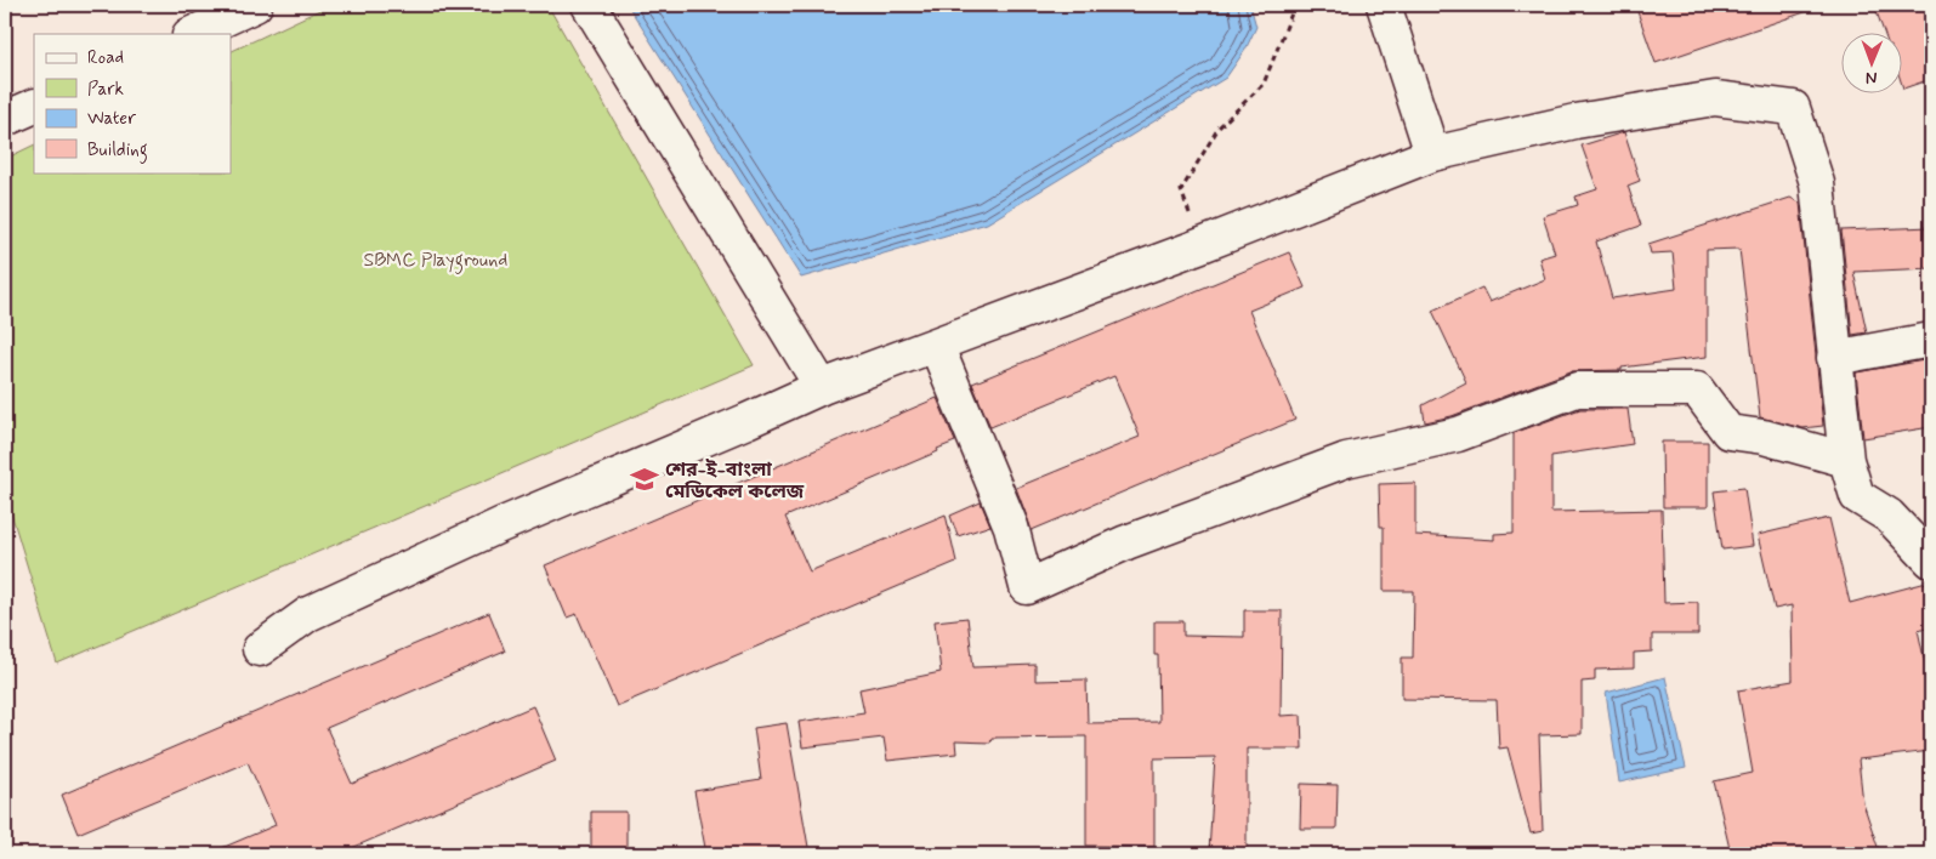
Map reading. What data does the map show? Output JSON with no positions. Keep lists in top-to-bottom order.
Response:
{
  "parks": ["SBMC Playground"],
  "places": {
    "school or university": ["শের-ই-বাংলা মেডিকেল কলেজ"]
  },
  "legend": [
    "Road",
    "Park",
    "Water",
    "Building"
  ],
  "north": "bottom"
}
